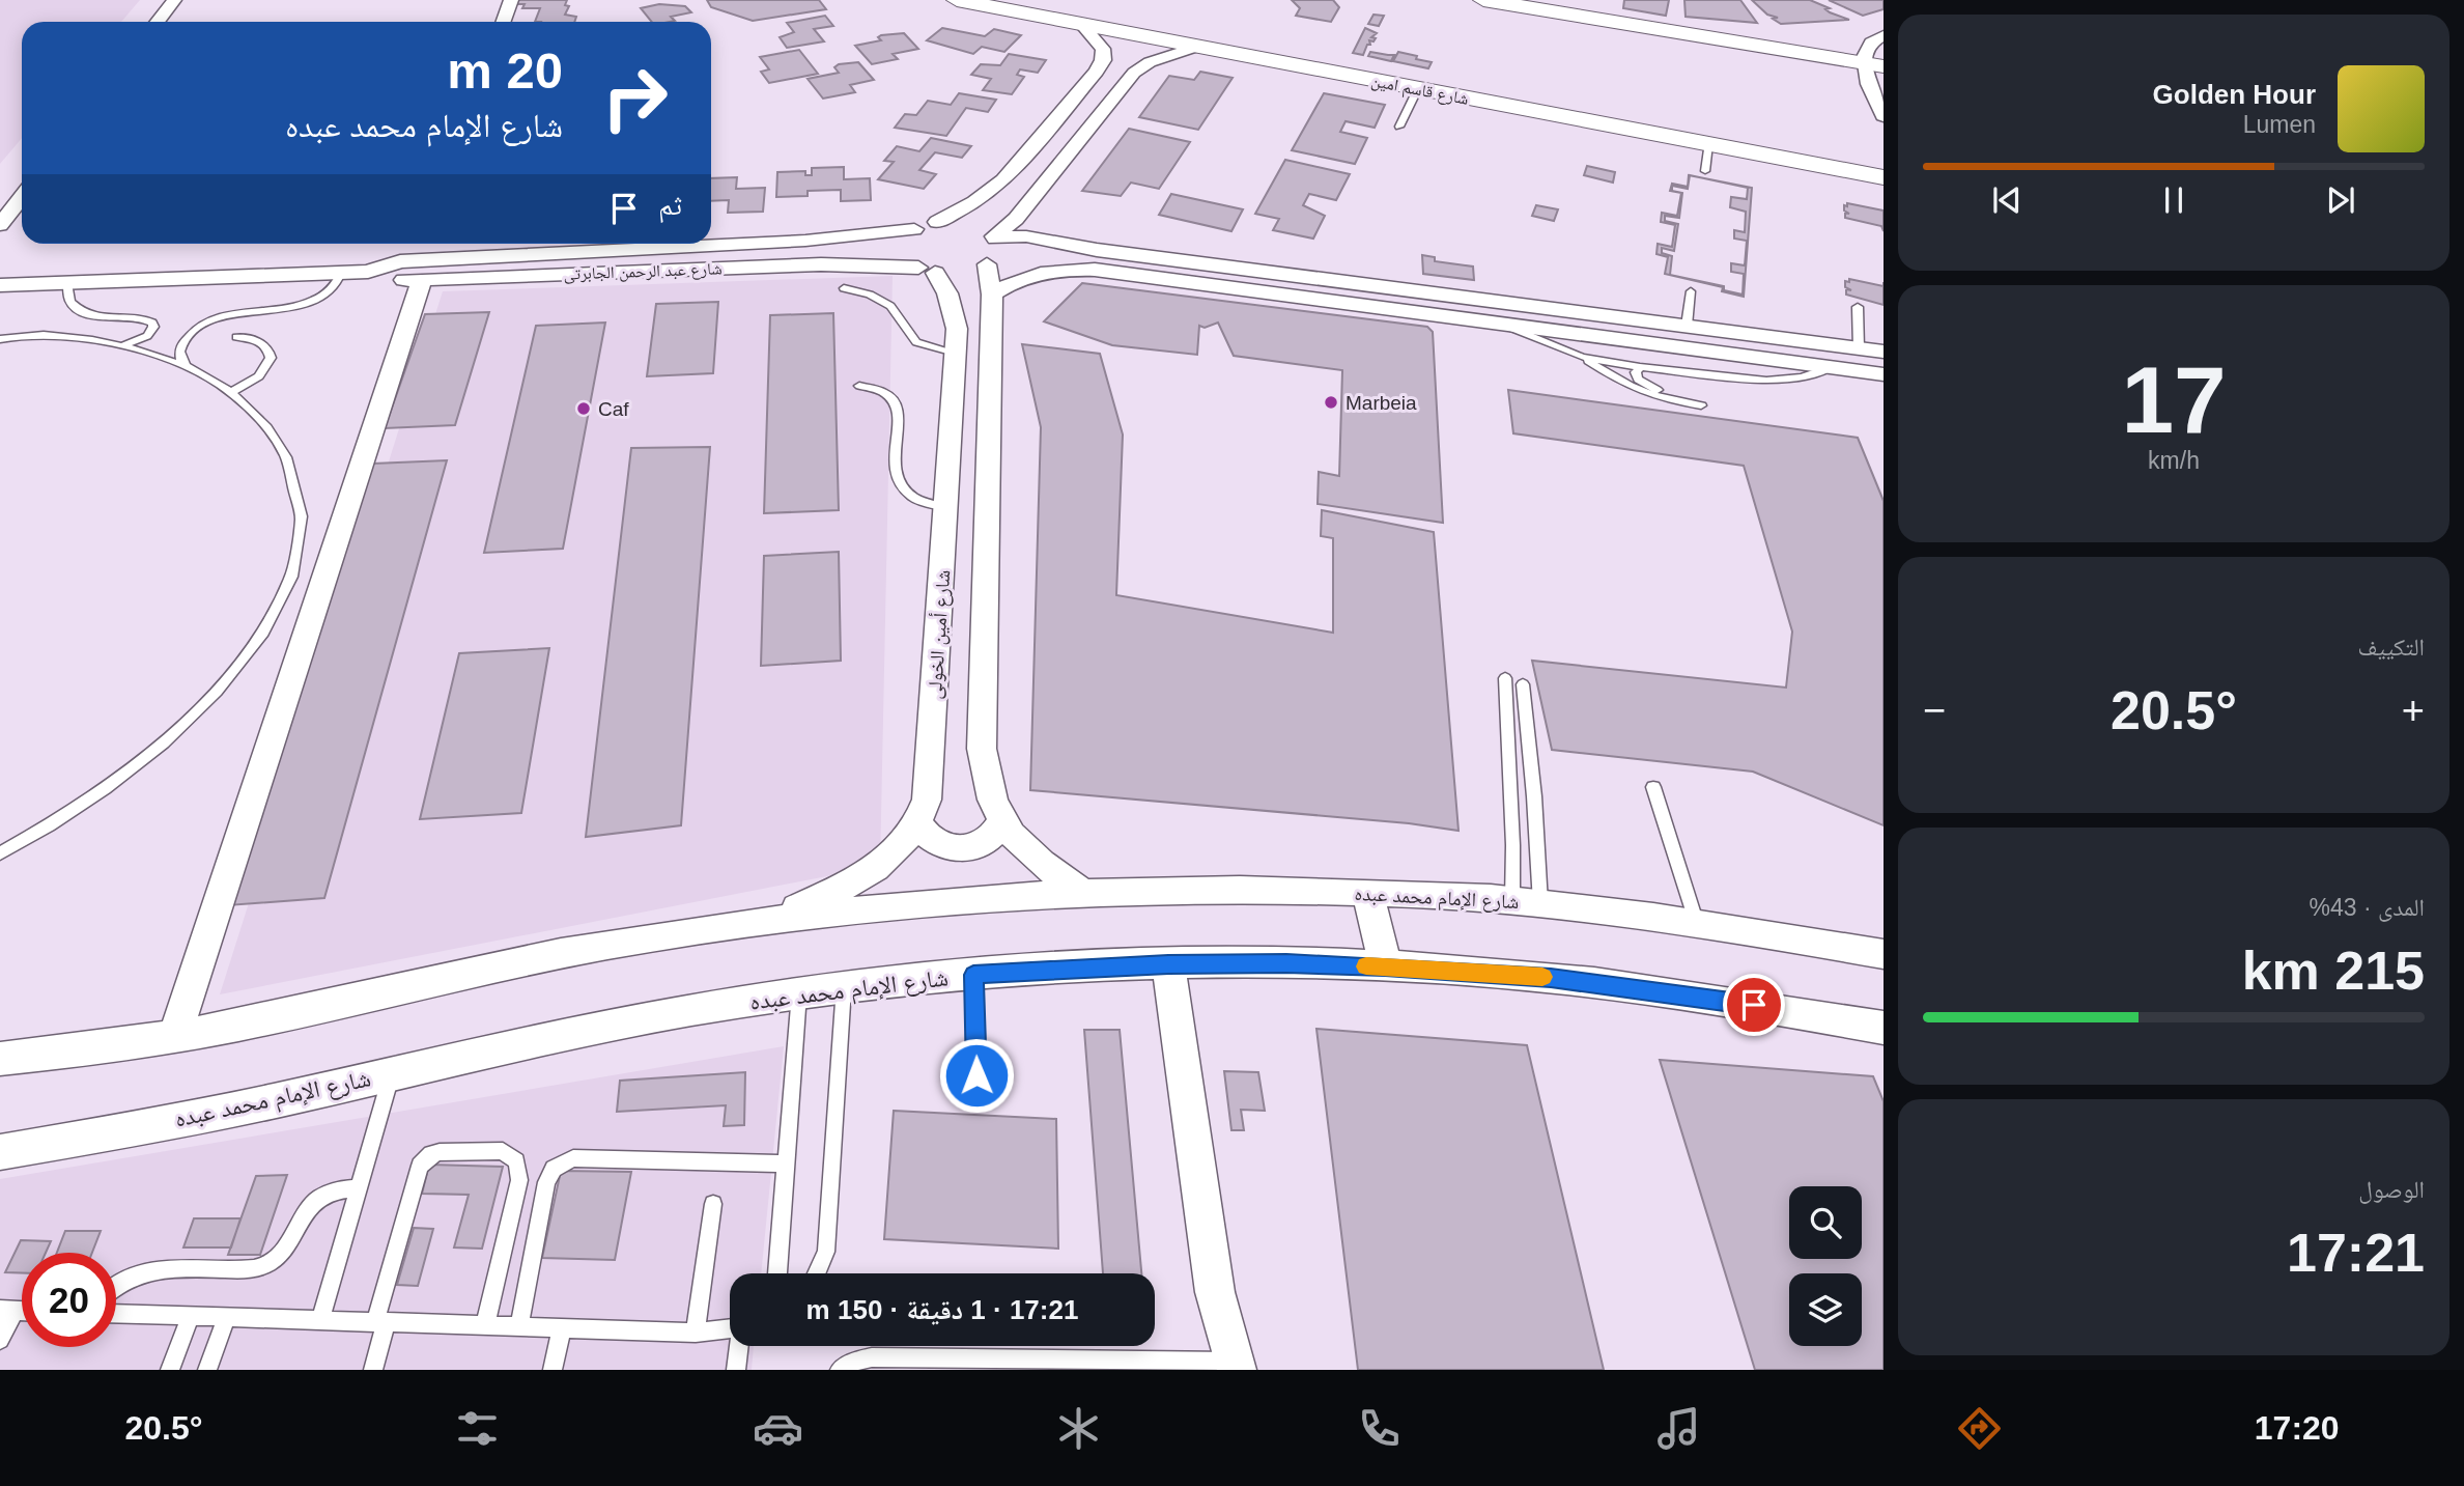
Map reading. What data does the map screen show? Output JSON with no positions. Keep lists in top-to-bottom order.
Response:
{
  "streets": {
    "main road": ["شارع قاسم امين"],
    "street": ["شارع عبد الرحمن الجابرتى", "شارع أمين الخولى", "شارع الإمام محمد عبده"]
  },
  "crossings": [
    ["شارع عبد الرحمن الجابرتى", "شارع أمين الخولى"],
    ["شارع أمين الخولى", "شارع الإمام محمد عبده"]
  ],
  "places": ["Marbeia", "Caf"],
  "page": {
    "turn": ["20 m", "شارع الإمام محمد عبده"],
    "song": ["Golden Hour", "Lumen"],
    "then": "ثم",
    "tile": [
      ["17", "km/h"],
      "التكييف",
      ["المدى · 43%", "215 km"],
      ["الوصول", "17:21"]
    ],
    "heat": ["−", "20.5°", "+"],
    "limit": "20",
    "trip": "17:21 · 1 دقيقة · 150 m",
    "tabs": ["17:20", "20.5°"]
  }
}
